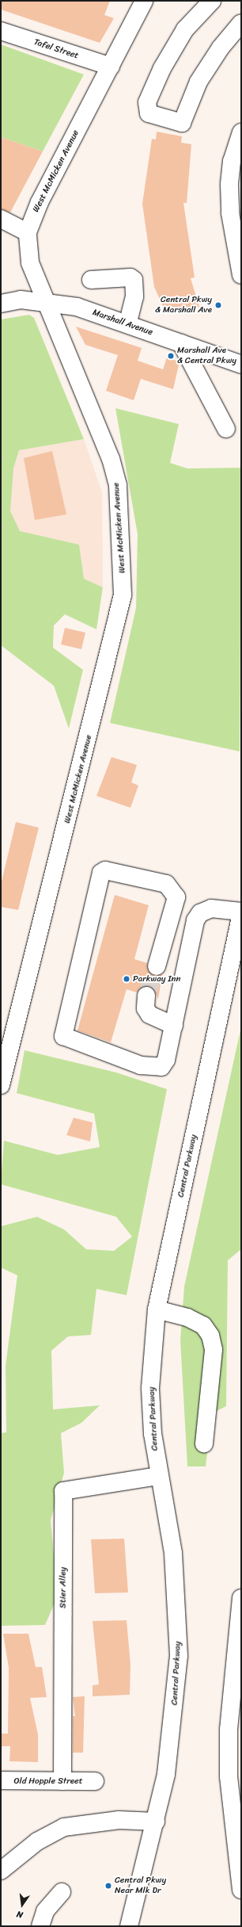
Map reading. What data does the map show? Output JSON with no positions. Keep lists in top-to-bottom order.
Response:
{
  "streets": {
    "main road": [
      "Tafel Street",
      "West McMicken Avenue",
      "Marshall Avenue",
      "Central Parkway",
      "Stier Alley",
      "Old Hopple Street"
    ]
  },
  "crossings": [
    ["Tafel Street", "West McMicken Avenue"],
    ["West McMicken Avenue", "Marshall Avenue"],
    ["Central Parkway", "Stier Alley"],
    ["Stier Alley", "Old Hopple Street"]
  ],
  "places": [
    "Central Pkwy & Marshall Ave",
    "Marshall Ave & Central Pkwy",
    "Parkway Inn",
    "Central Pkwy Near Mlk Dr"
  ],
  "north": "bottom"
}
